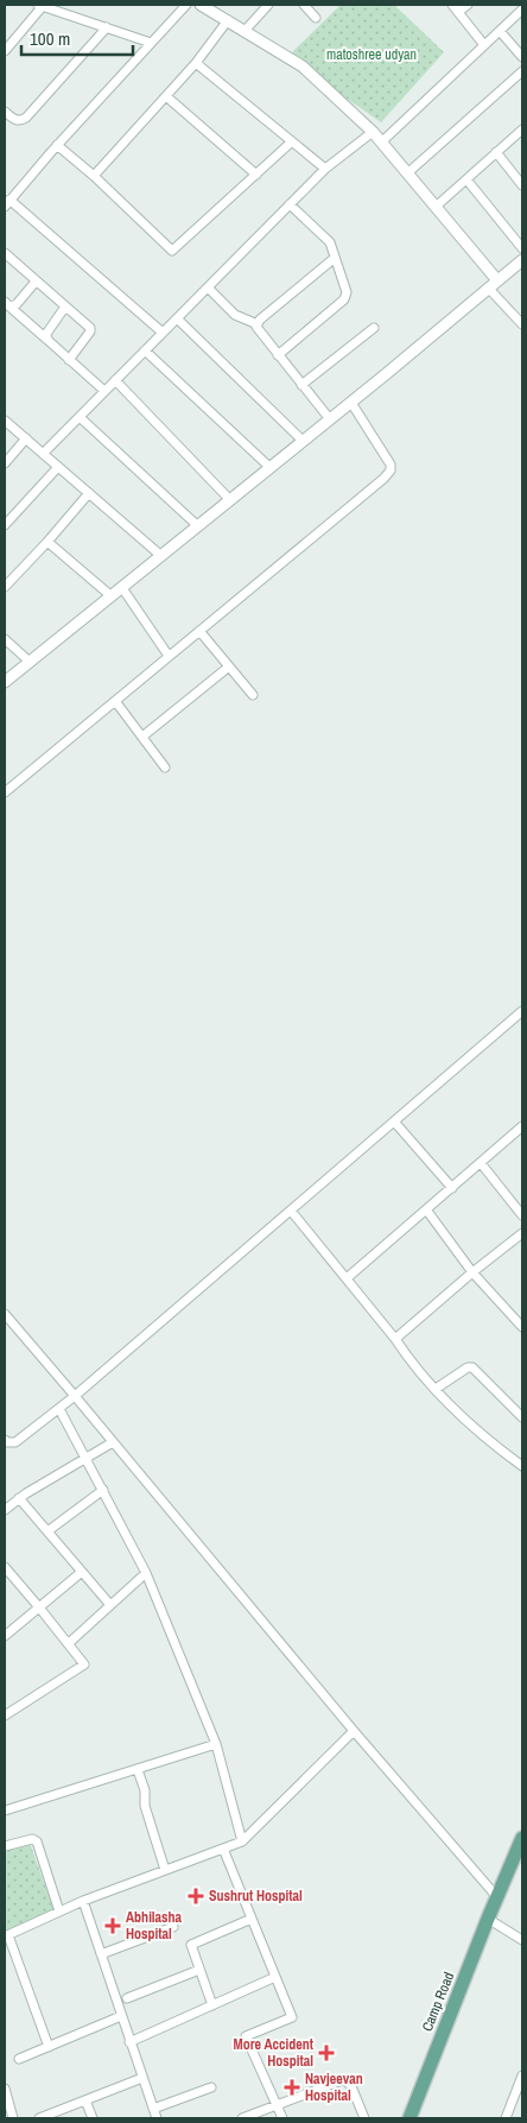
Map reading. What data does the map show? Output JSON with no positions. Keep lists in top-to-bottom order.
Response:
{
  "streets": {
    "main road": ["Camp Road"]
  },
  "parks": ["matoshree udyan"],
  "places": {
    "health": [
      "Sushrut Hospital",
      "Abhilasha Hospital",
      "More Accident Hospital",
      "Navjeevan Hospital"
    ]
  },
  "scale_bar": "100 m"
}
